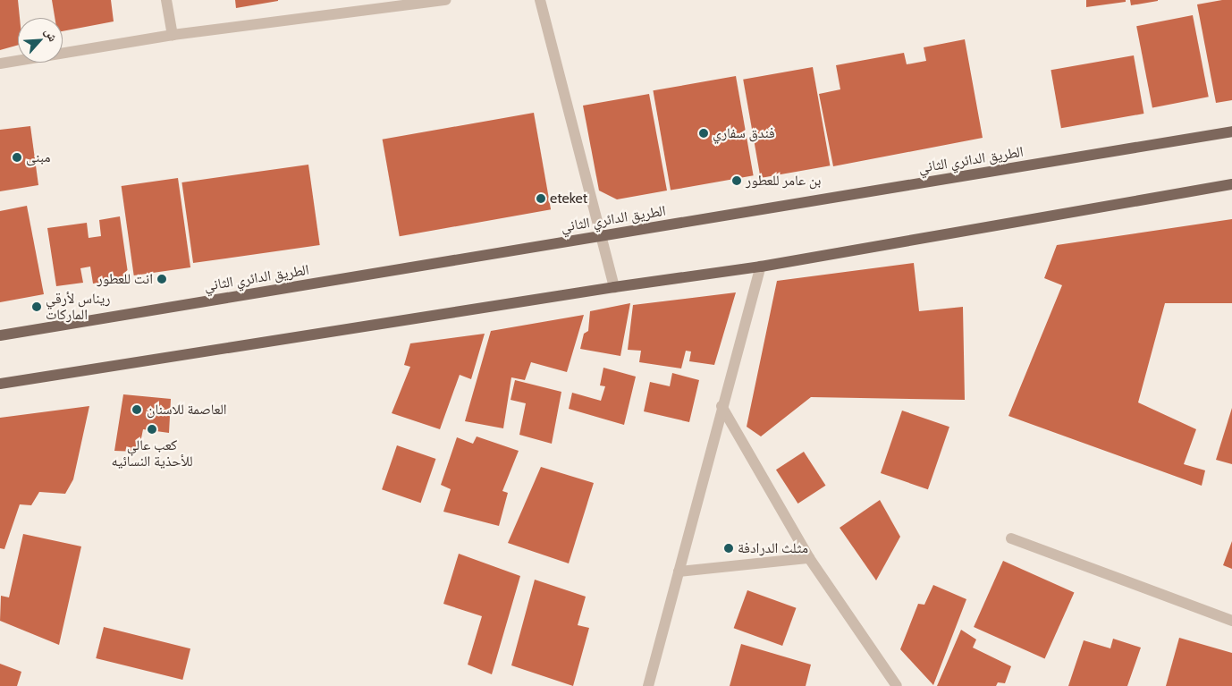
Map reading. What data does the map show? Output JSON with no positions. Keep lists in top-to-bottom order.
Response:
{
  "streets": {
    "main road": ["الطريق الدائري الثاني"]
  },
  "places": [
    "فندق سفاري",
    "مبنى",
    "بن عامر للعطور",
    "eteket",
    "انت للعطور",
    "ريناس لأرقي الماركات",
    "العاصمة للاسنان",
    "كعب عالي للأحذية النسائيه",
    "مثلث الدرادفة"
  ],
  "north": "top right"
}
